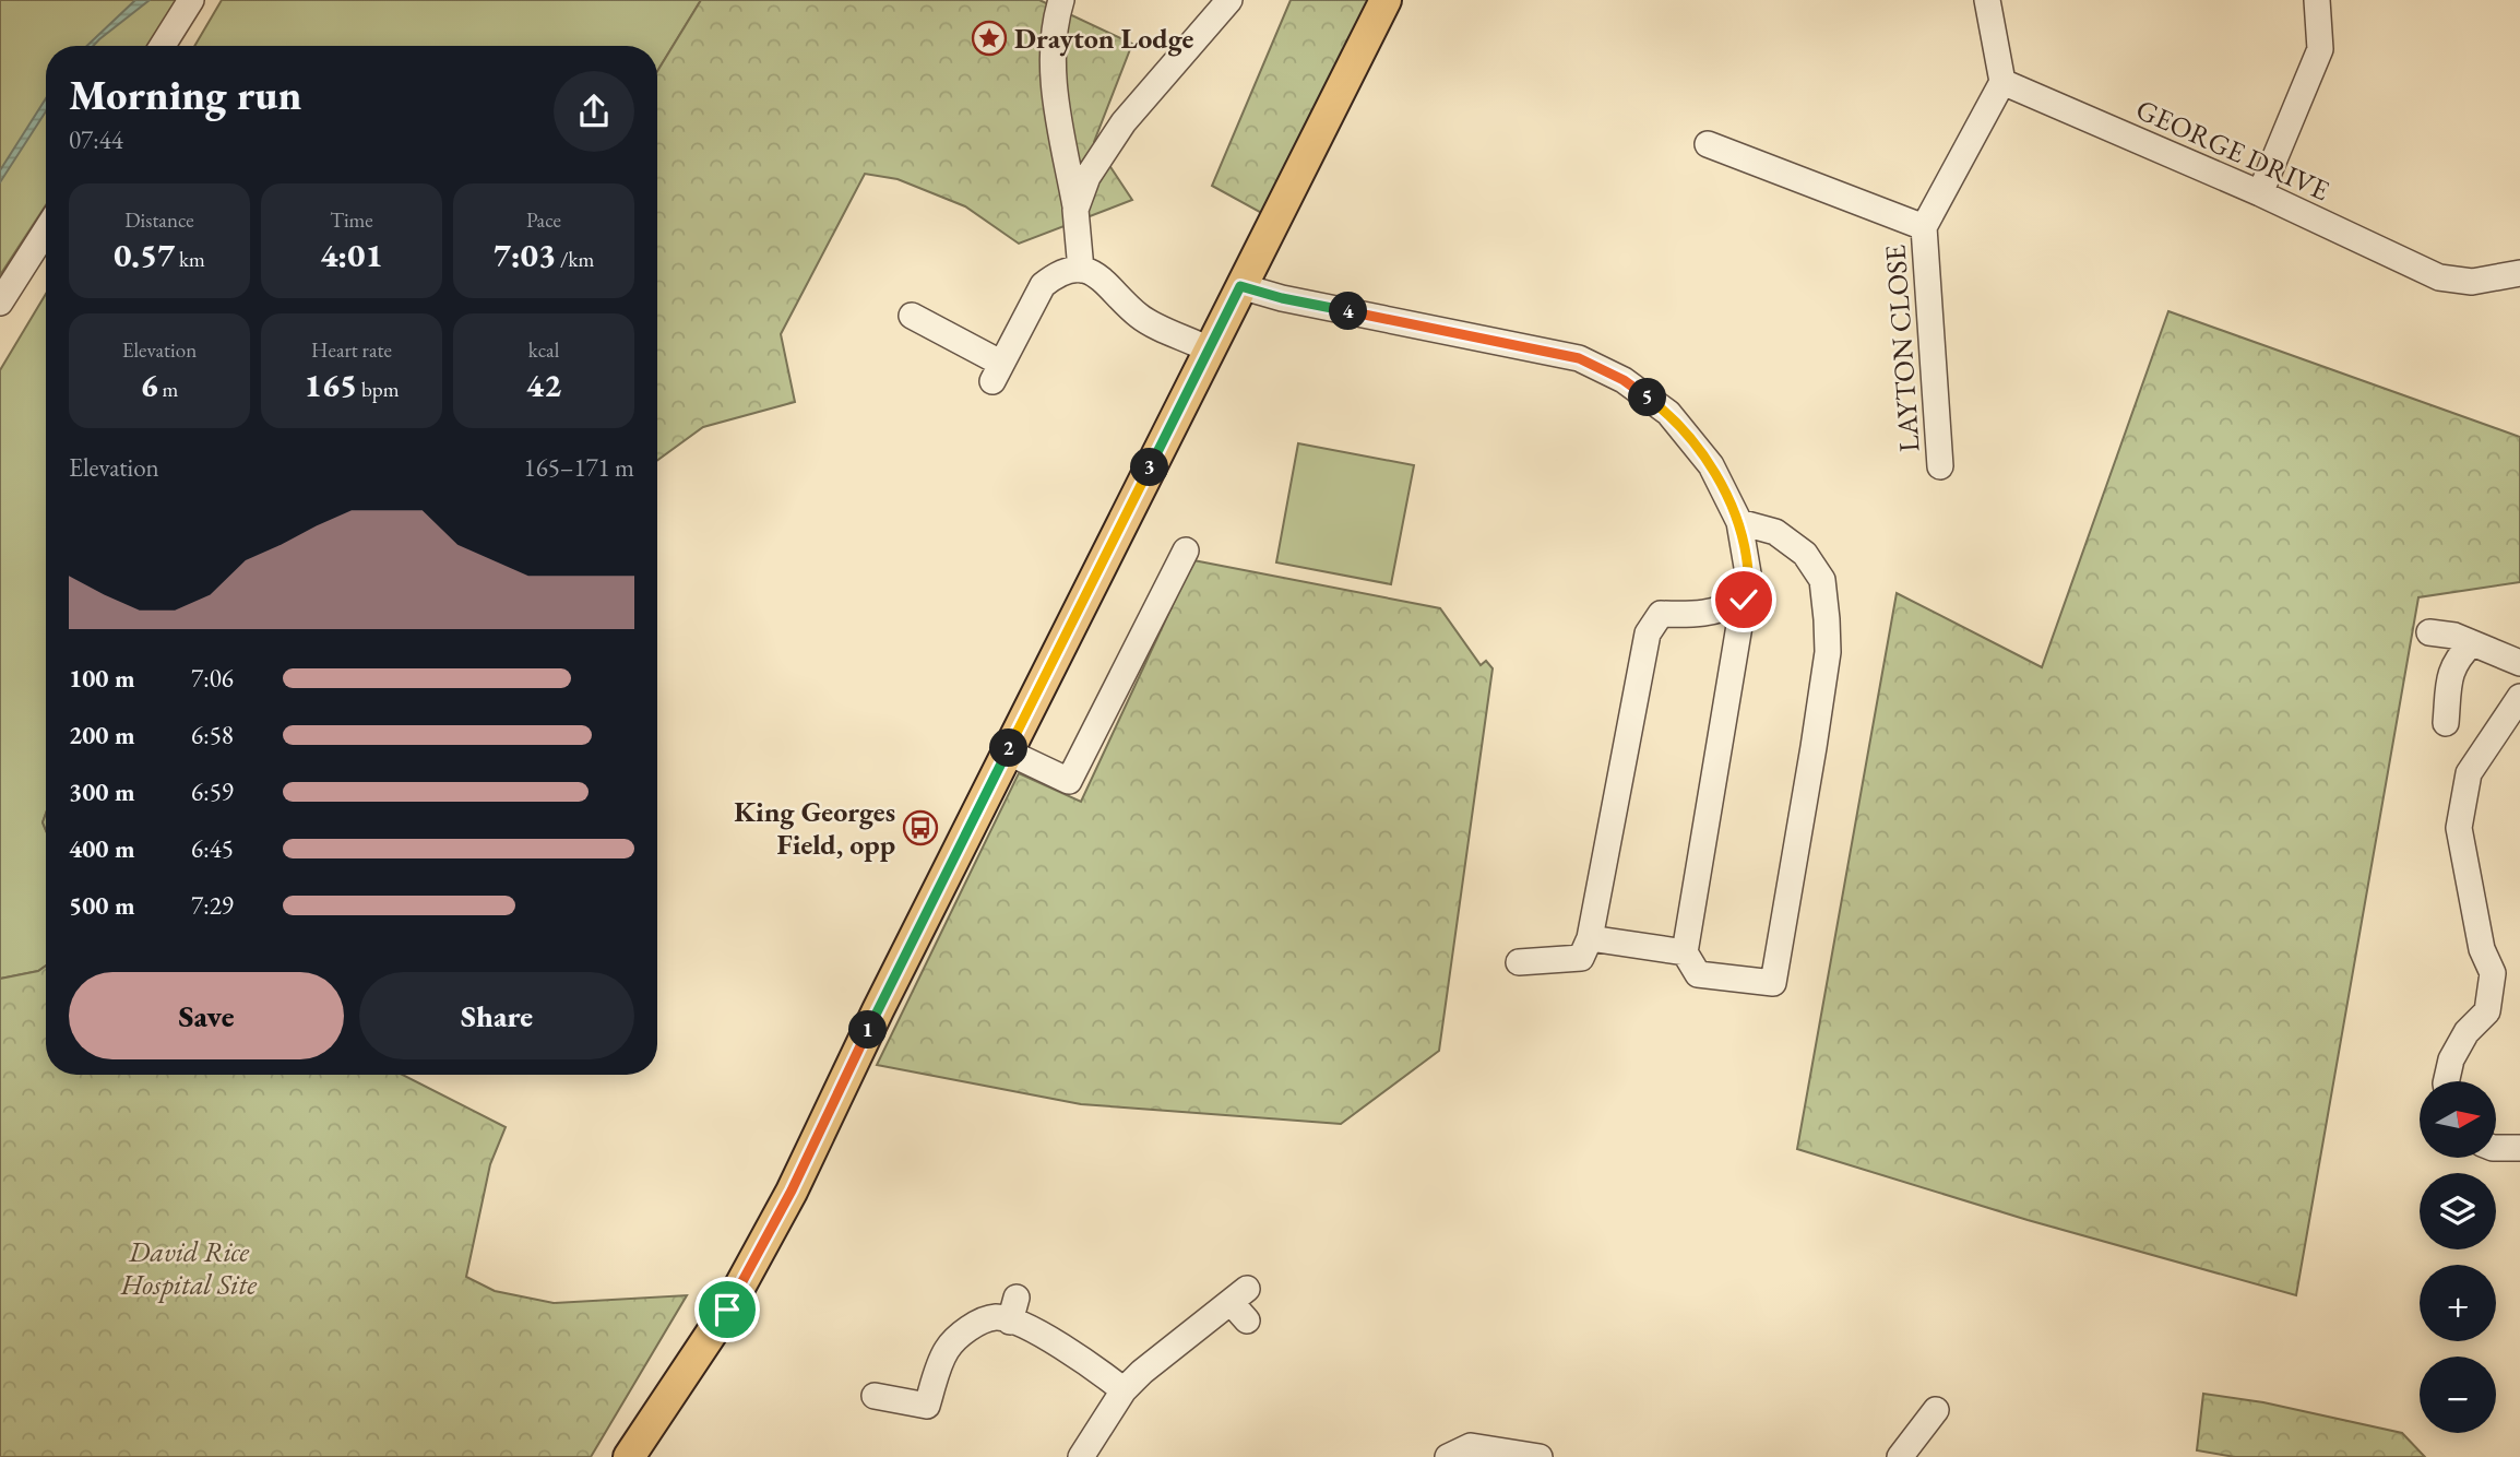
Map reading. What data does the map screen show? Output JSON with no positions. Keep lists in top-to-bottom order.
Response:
{
  "streets": {
    "street": ["GEORGE DRIVE", "LAYTON CLOSE"]
  },
  "crossings": [
    ["GEORGE DRIVE", "LAYTON CLOSE"]
  ],
  "parks": ["David Rice Hospital Site"],
  "places": {
    "place": ["Drayton Lodge"],
    "bus stop": ["King Georges Field, opp"]
  },
  "north": "right",
  "page": {
    "heading": ["Morning run", "07:44"],
    "stats": [
      ["Distance", "0.57 km"],
      ["Time", "4:01"],
      ["Pace", "7:03 /km"],
      ["Elevation", "6 m"],
      ["Heart rate", "165 bpm"],
      ["kcal", "42"]
    ],
    "pins": [
      "4",
      "5",
      "3",
      "2",
      "1"
    ],
    "chart": ["Elevation", "165–171 m"],
    "list": [
      {
        "name": "100 m",
        "note": "7:06"
      },
      {
        "name": "200 m",
        "note": "6:58"
      },
      {
        "name": "300 m",
        "note": "6:59"
      },
      {
        "name": "400 m",
        "note": "6:45"
      },
      {
        "name": "500 m",
        "note": "7:29"
      }
    ],
    "buttons": ["Save", "Share"],
    "map_buttons": ["+", "−"]
  }
}
